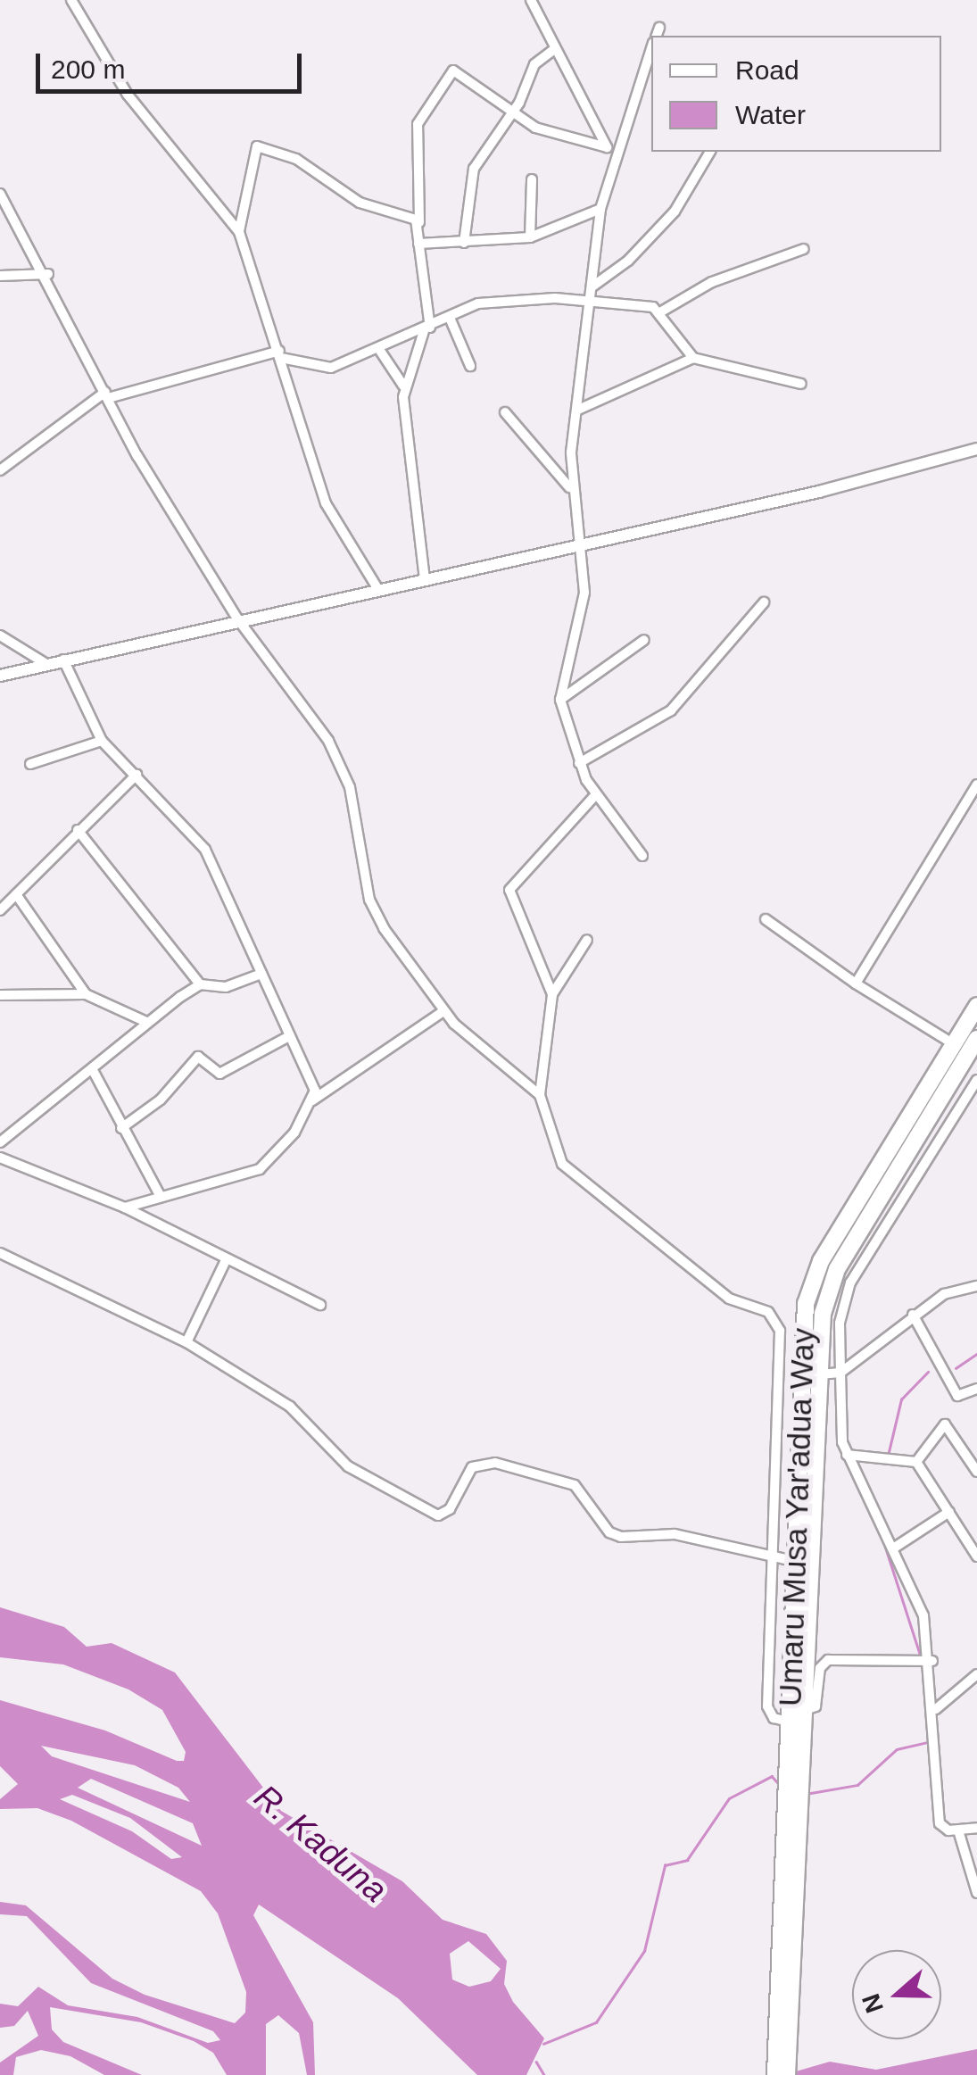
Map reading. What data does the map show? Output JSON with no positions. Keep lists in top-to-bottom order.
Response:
{
  "streets": {
    "main road": ["Umaru Musa Yar'adua Way"]
  },
  "water": ["R. Kaduna"],
  "legend": ["Road", "Water"],
  "scale_bar": "200 m",
  "north": "left"
}
